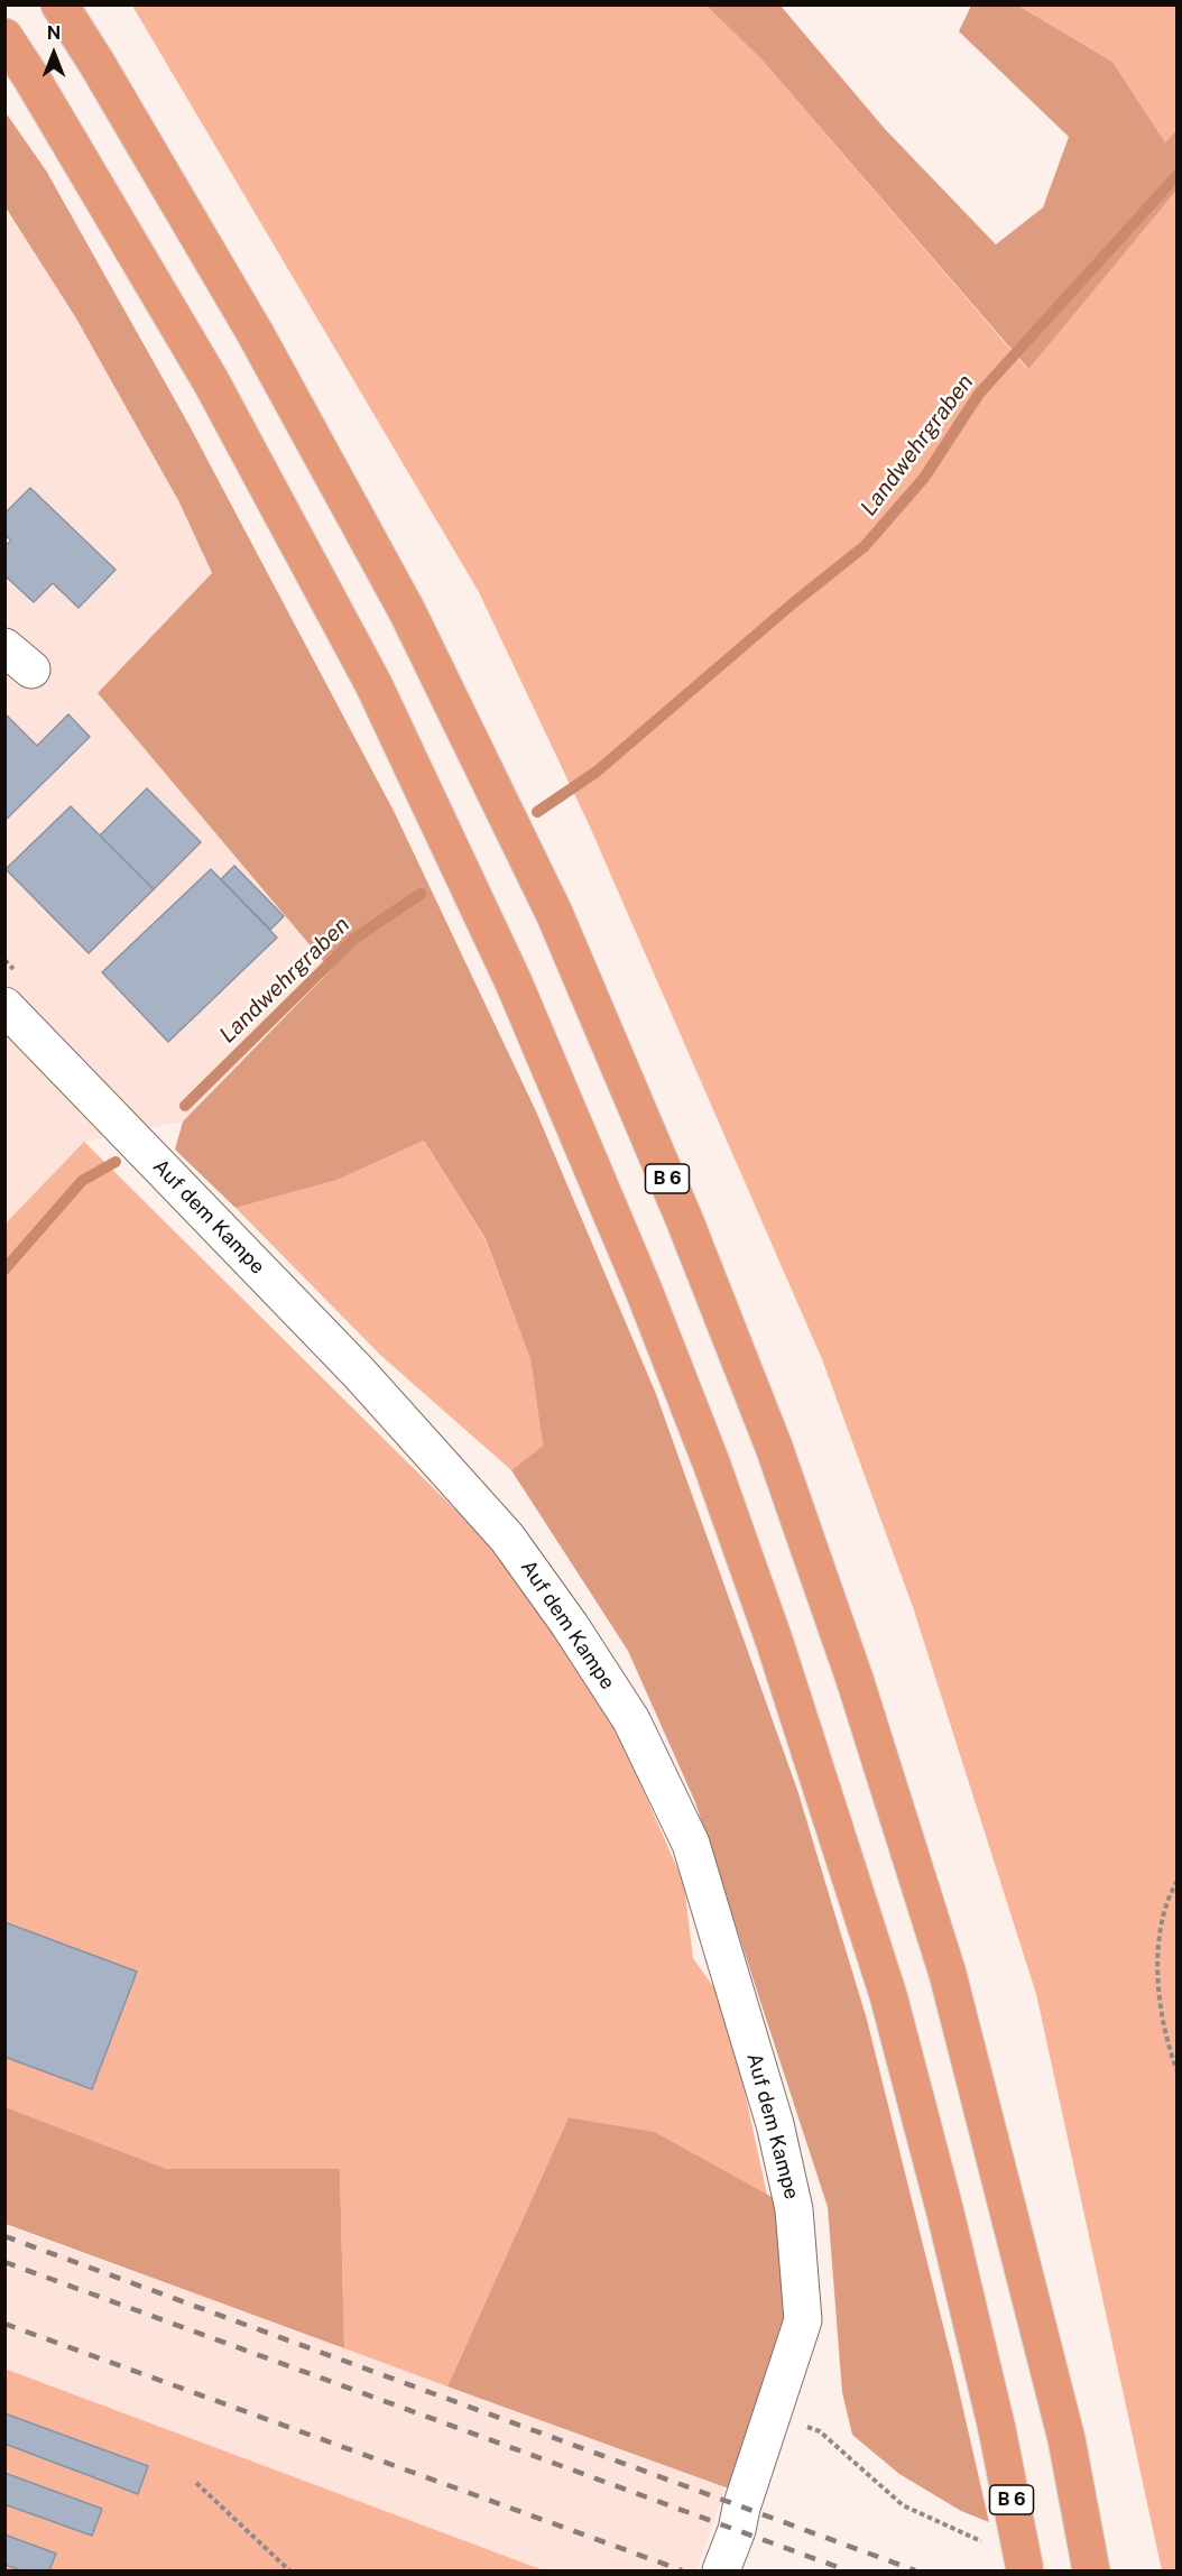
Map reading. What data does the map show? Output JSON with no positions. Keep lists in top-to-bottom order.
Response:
{
  "streets": {
    "highway": ["B 6"],
    "street": ["Auf dem Kampe"]
  },
  "water": ["Landwehrgraben"],
  "north": "top"
}
